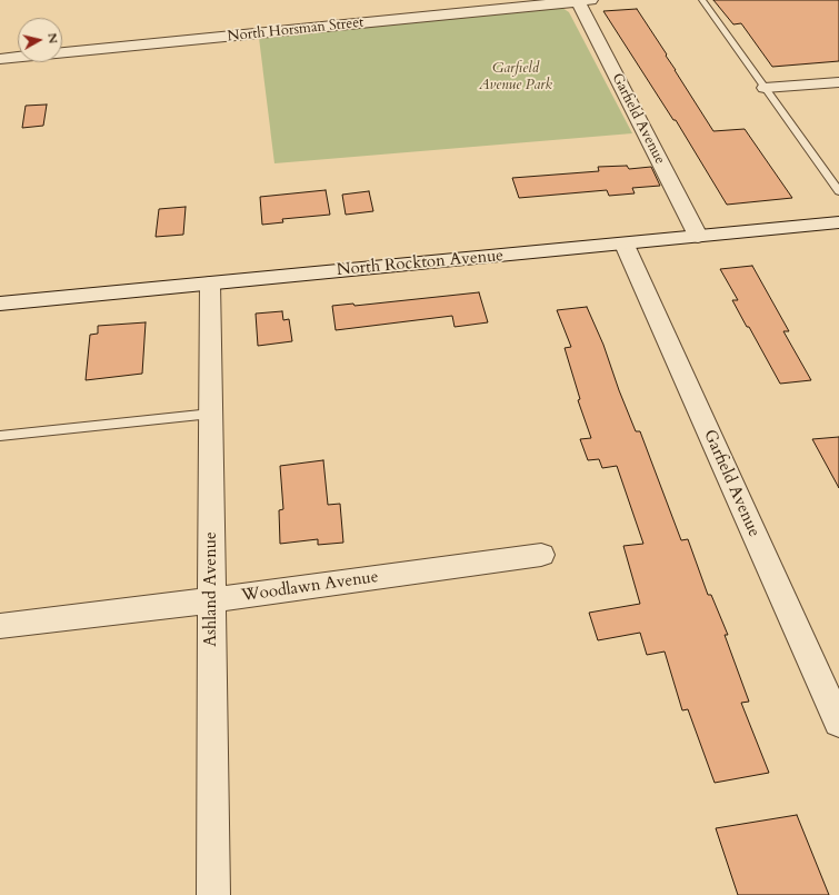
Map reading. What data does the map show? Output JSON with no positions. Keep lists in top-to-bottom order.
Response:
{
  "streets": {
    "street": [
      "North Horsman Street",
      "Garfield Avenue",
      "North Rockton Avenue",
      "Woodlawn Avenue",
      "Ashland Avenue"
    ]
  },
  "crossings": [
    ["North Horsman Street", "Garfield Avenue"],
    ["Garfield Avenue", "North Rockton Avenue"],
    ["North Rockton Avenue", "Ashland Avenue"],
    ["Woodlawn Avenue", "Ashland Avenue"]
  ],
  "parks": ["Garfield Avenue Park"],
  "north": "right"
}
